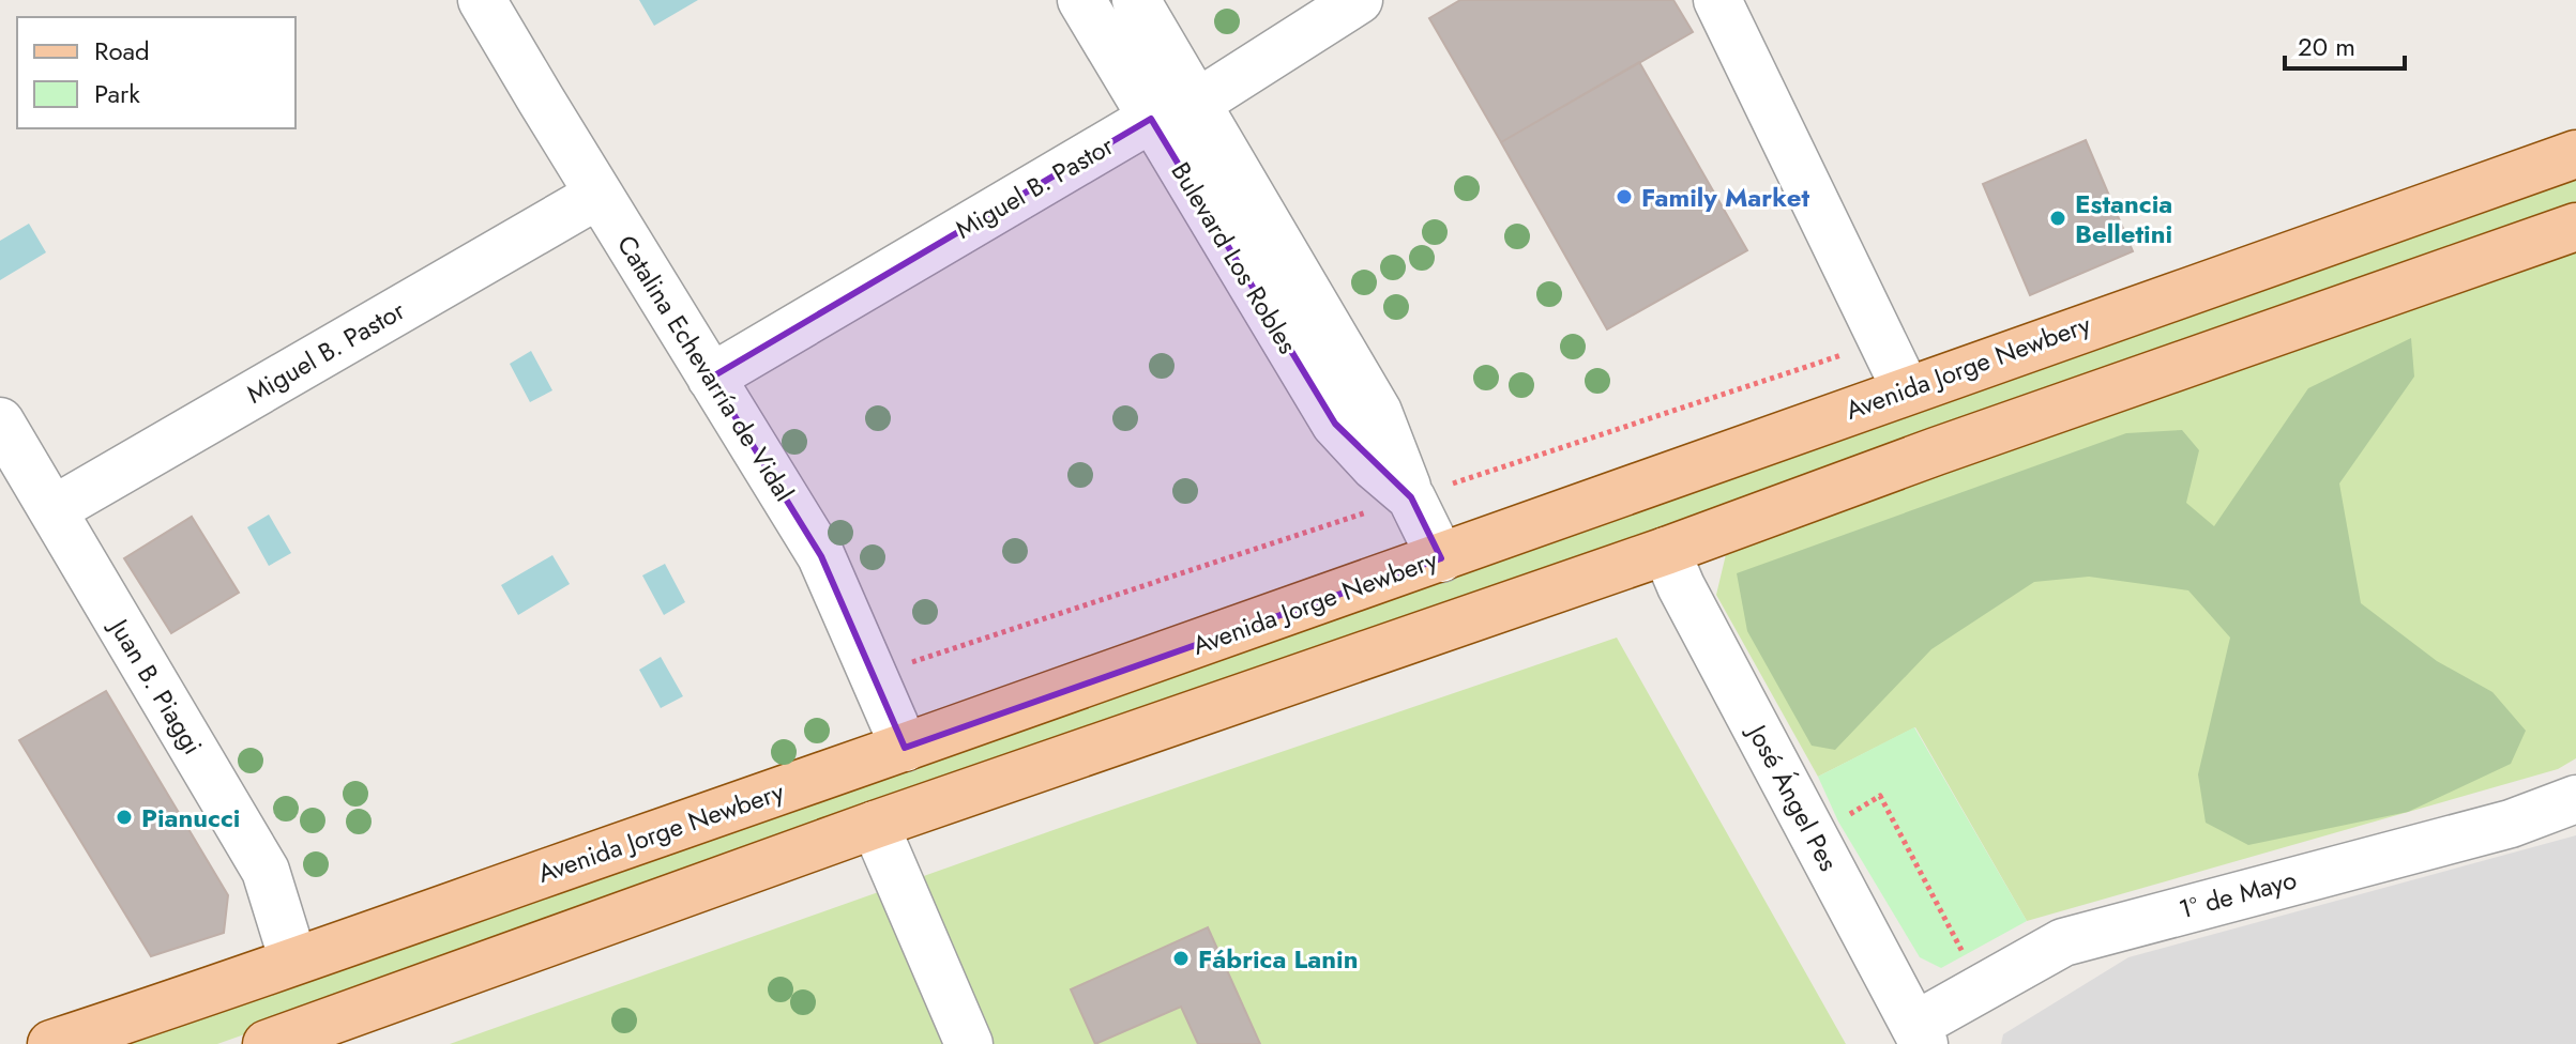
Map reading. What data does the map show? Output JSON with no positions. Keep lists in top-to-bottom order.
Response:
{
  "streets": {
    "main road": ["Avenida Jorge Newbery"],
    "street": [
      "Miguel B. Pastor",
      "Bulevard Los Robles",
      "Catalina Echevarría de Vidal",
      "Juan B. Piaggi",
      "José Ángel Pes",
      "1º de Mayo"
    ]
  },
  "crossings": [
    ["Miguel B. Pastor", "Bulevard Los Robles"],
    ["Miguel B. Pastor", "Catalina Echevarría de Vidal"],
    ["Miguel B. Pastor", "Juan B. Piaggi"],
    ["Bulevard Los Robles", "Avenida Jorge Newbery"],
    ["Avenida Jorge Newbery", "Catalina Echevarría de Vidal"],
    ["Avenida Jorge Newbery", "Juan B. Piaggi"],
    ["José Ángel Pes", "1º de Mayo"]
  ],
  "places": [
    "Family Market",
    "Estancia Belletini",
    "Pianucci",
    "Fábrica Lanin"
  ],
  "legend": ["Road", "Park"],
  "scale_bar": "20 m"
}
